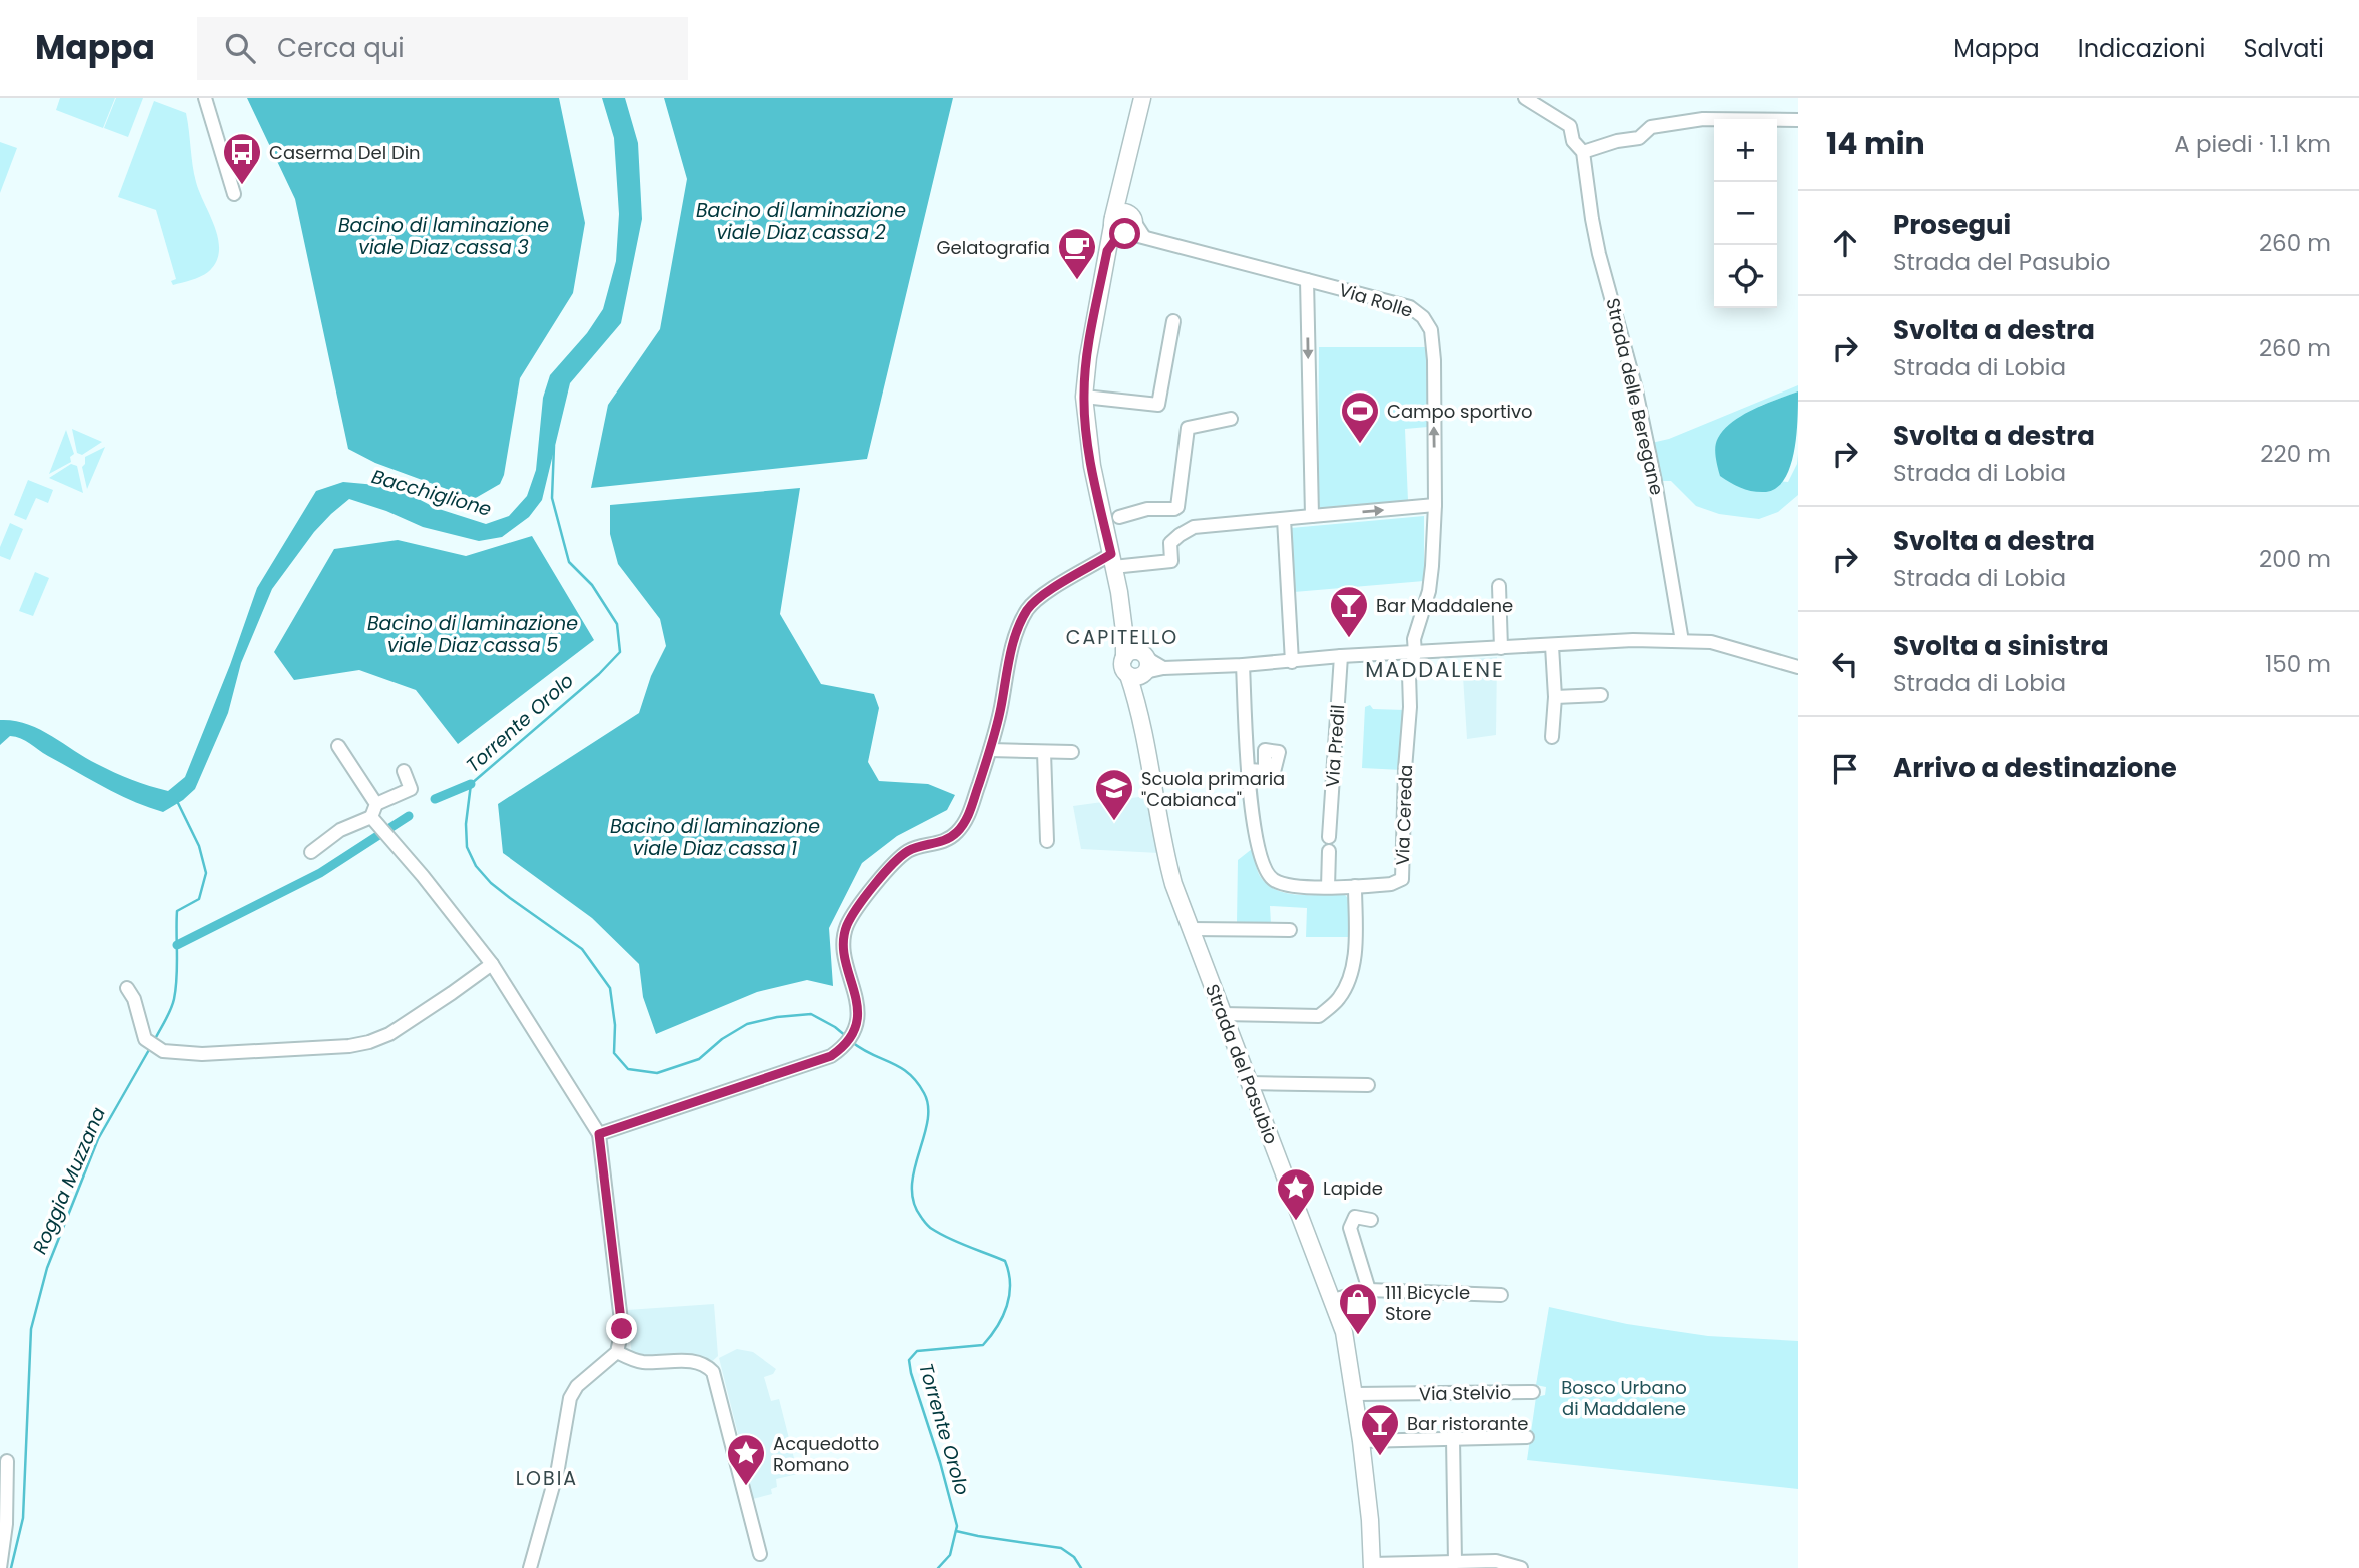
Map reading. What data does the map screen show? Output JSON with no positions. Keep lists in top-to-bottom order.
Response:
{
  "streets": {
    "main road": ["Strada del Pasubio"],
    "street": [
      "Via Rolle",
      "Strada delle Beregane",
      "Via Predil",
      "Via Cereda",
      "Via Stelvio"
    ]
  },
  "crossings": [
    ["Via Rolle", "Via Cereda"],
    ["Strada del Pasubio", "Via Stelvio"]
  ],
  "one_way": ["Via Rolle"],
  "districts": ["CAPITELLO", "MADDALENE", "LOBIA"],
  "water": [
    "Bacino di laminazione viale Diaz cassa 2",
    "Bacino di laminazione viale Diaz cassa 3",
    "Bacchiglione",
    "Bacino di laminazione viale Diaz cassa 5",
    "Torrente Orolo",
    "Bacino di laminazione viale Diaz cassa 1",
    "Roggia Muzzana"
  ],
  "parks": ["Bosco Urbano di Maddalene"],
  "places": {
    "bus stop": ["Caserma Del Din"],
    "cafe": ["Gelatografia"],
    "sports": ["Campo sportivo"],
    "bar": ["Bar Maddalene", "Bar ristorante"],
    "school or university": ["Scuola primaria \"Cabianca\""],
    "place": ["Lapide", "Acquedotto Romano"],
    "shop": ["111 Bicycle Store"]
  },
  "page": {
    "header": "Mappa",
    "search": "Cerca qui",
    "nav": ["Mappa", "Indicazioni", "Salvati"],
    "heading": ["14 min", "A piedi · 1.1 km"],
    "map_buttons": ["+", "−"],
    "list": [
      ["Prosegui", "Strada del Pasubio", "260 m"],
      ["Svolta a destra", "Strada di Lobia", "260 m"],
      ["Svolta a destra", "Strada di Lobia", "220 m"],
      ["Svolta a destra", "Strada di Lobia", "200 m"],
      ["Svolta a sinistra", "Strada di Lobia", "150 m"],
      "Arrivo a destinazione"
    ]
  }
}
